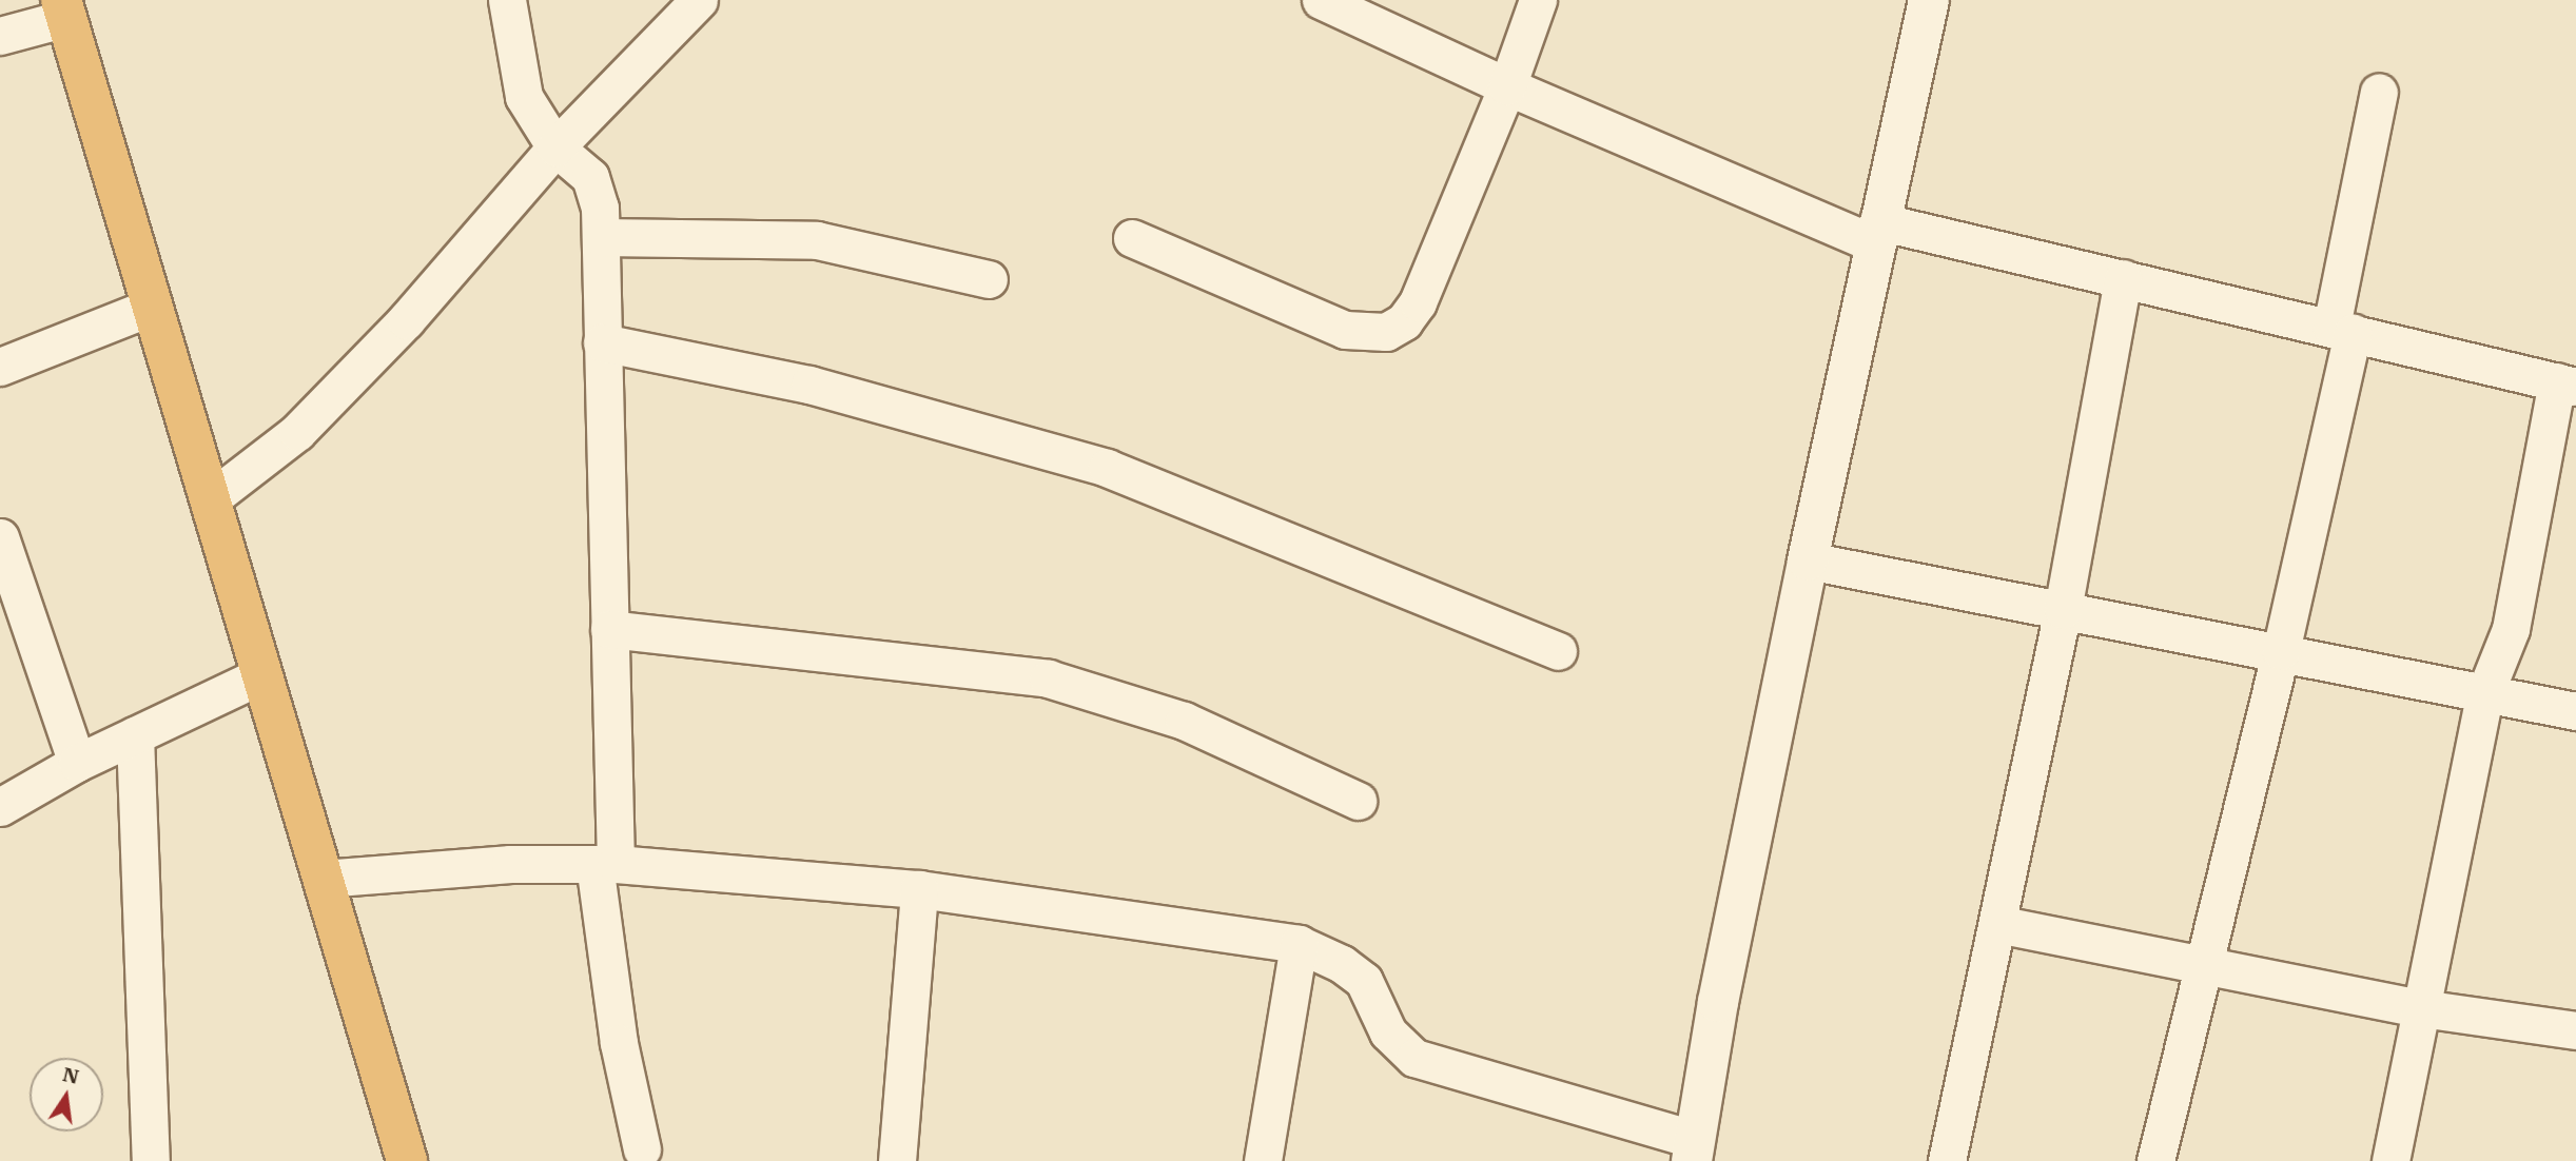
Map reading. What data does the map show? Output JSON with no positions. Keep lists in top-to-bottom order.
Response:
{
  "north": "top"
}
